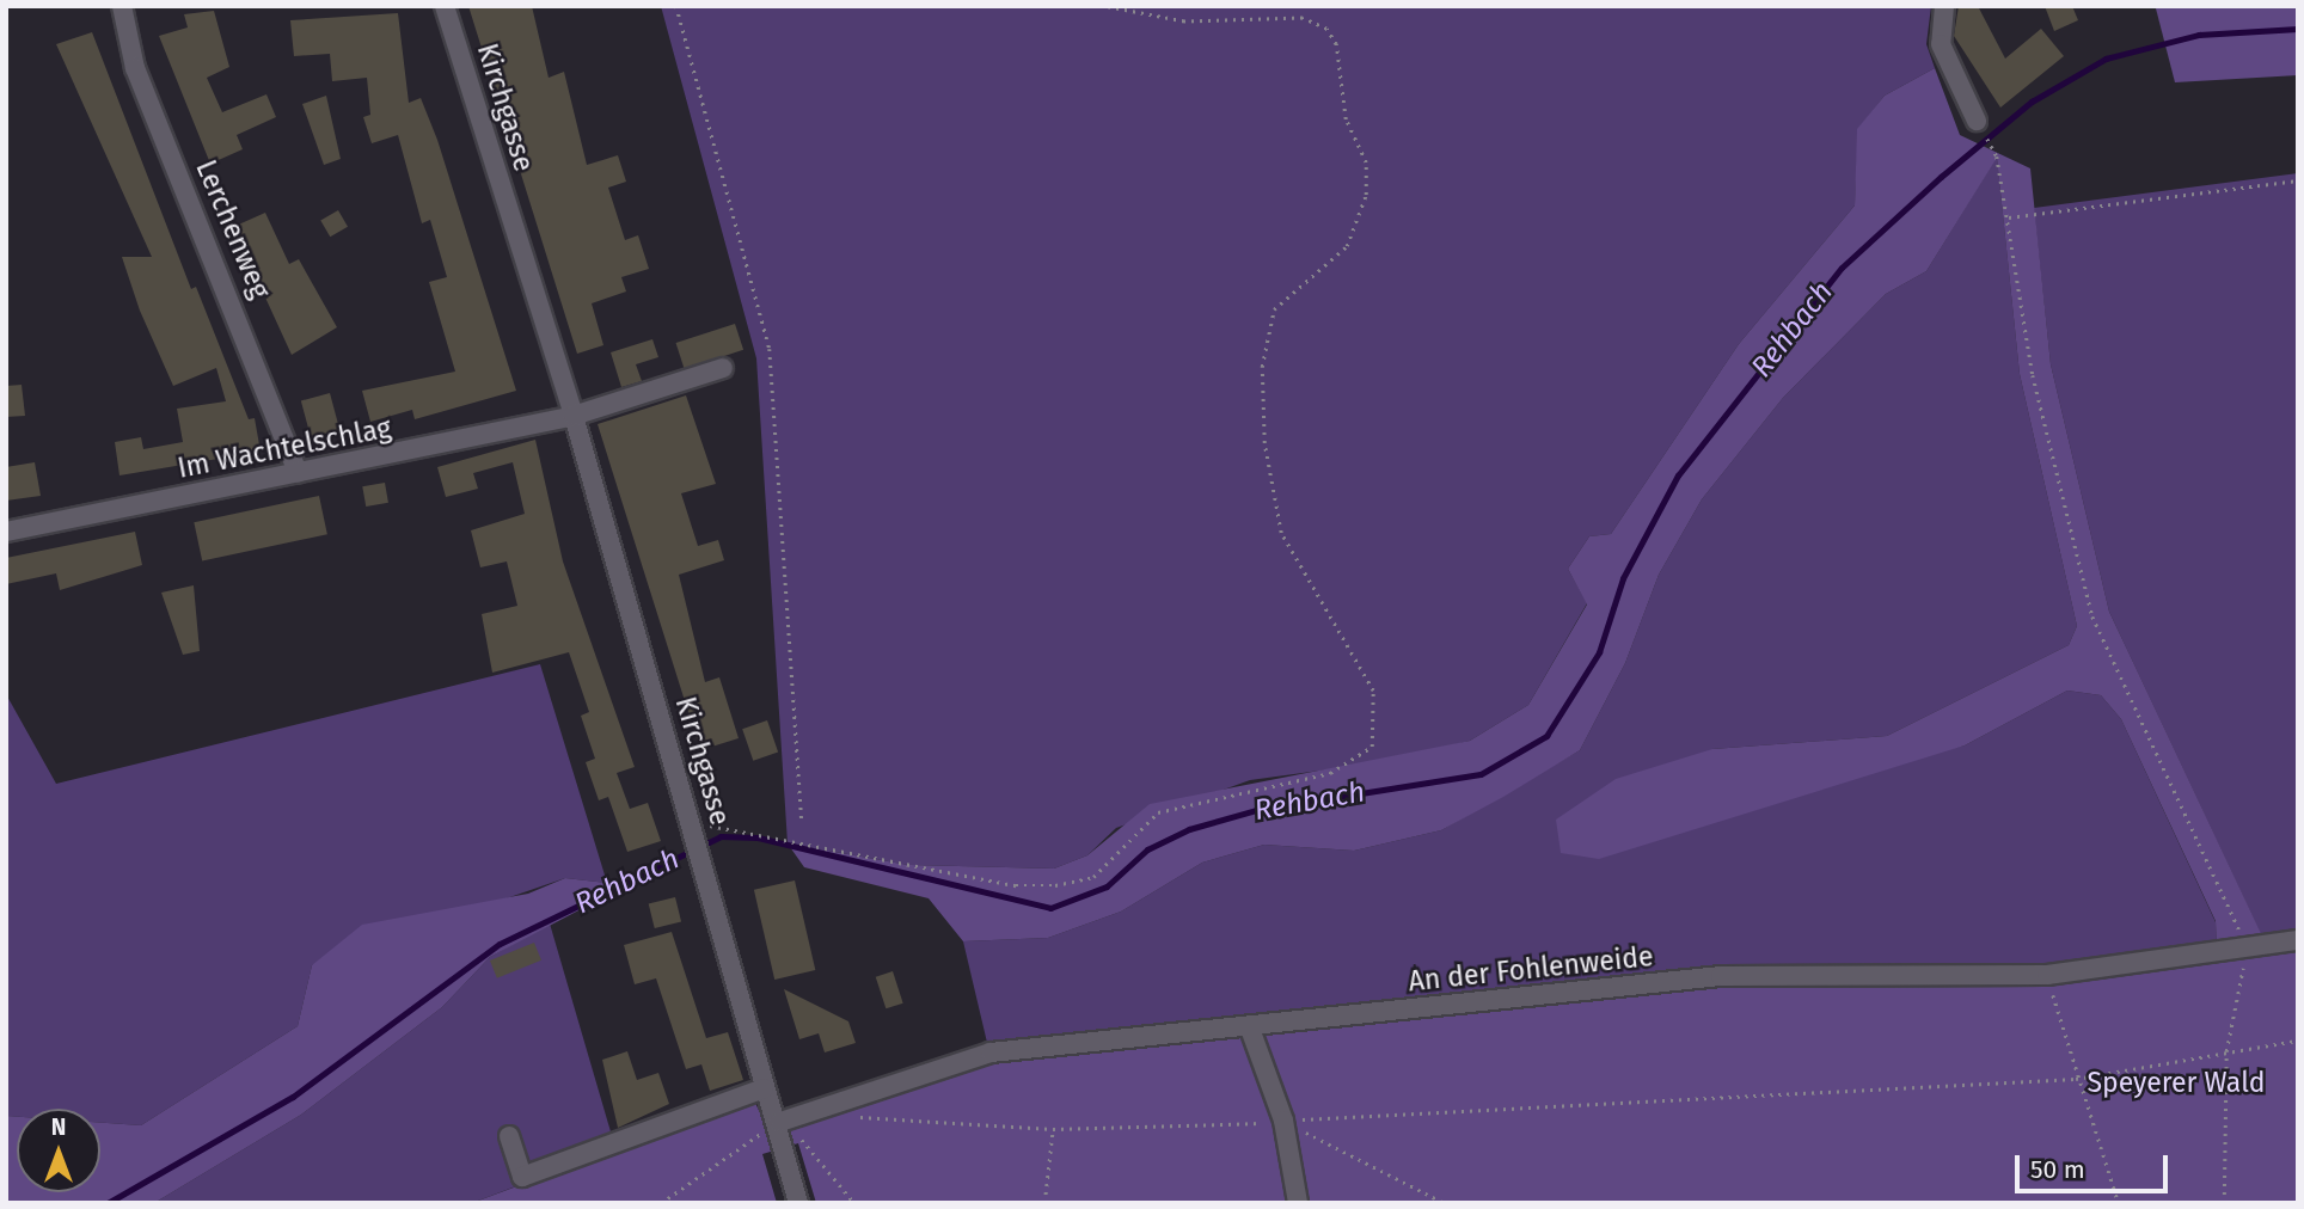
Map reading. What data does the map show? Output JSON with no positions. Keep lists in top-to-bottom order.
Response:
{
  "streets": {
    "street": [
      "Kirchgasse",
      "Lerchenweg",
      "Im Wachtelschlag",
      "An der Fohlenweide"
    ]
  },
  "crossings": [
    ["Kirchgasse", "Im Wachtelschlag"],
    ["Kirchgasse", "An der Fohlenweide"],
    ["Lerchenweg", "Im Wachtelschlag"]
  ],
  "water": ["Rehbach"],
  "parks": ["Speyerer Wald"],
  "scale_bar": "50 m",
  "north": "top"
}
